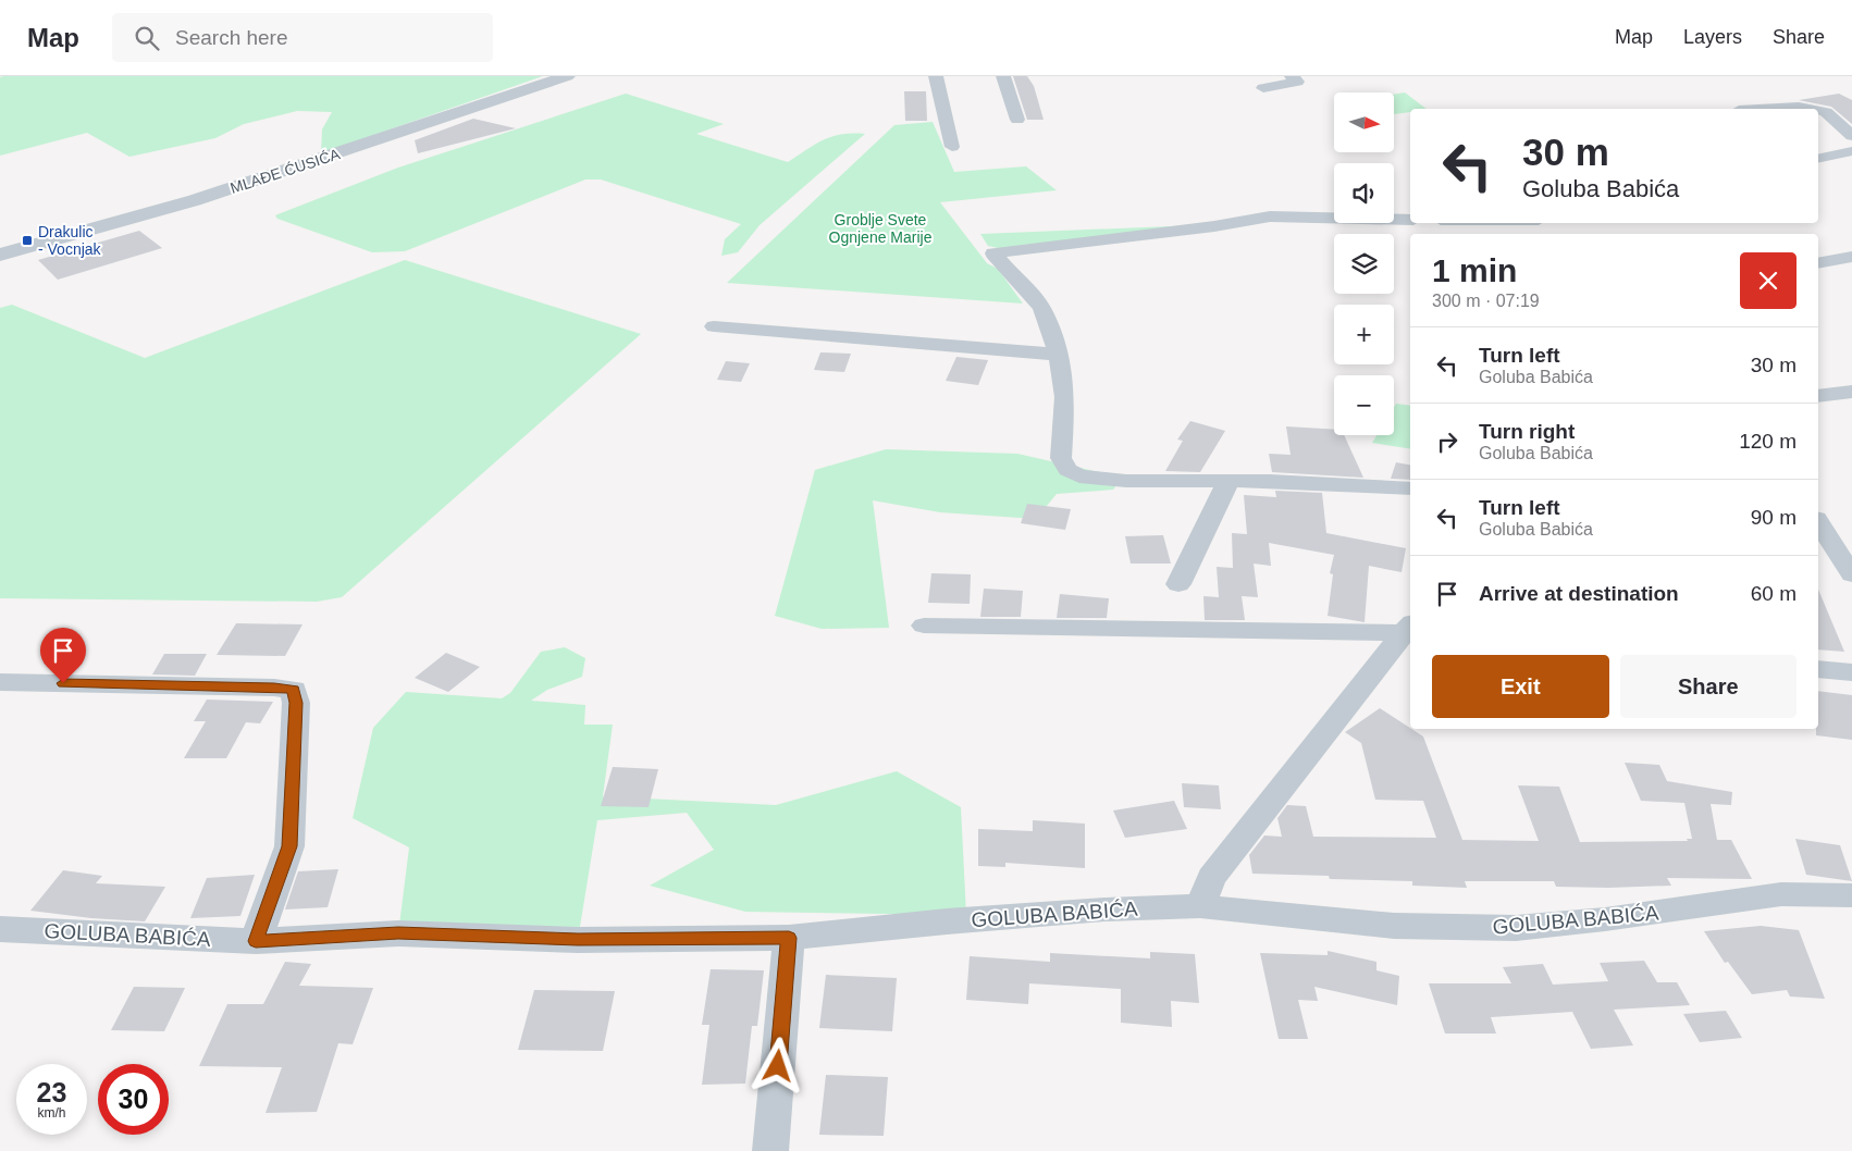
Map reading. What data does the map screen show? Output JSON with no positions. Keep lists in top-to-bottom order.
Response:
{
  "streets": {
    "street": ["MLAĐE ĆUSIĆA", "GOLUBA BABIĆA"]
  },
  "parks": ["Groblje Svete Ognjene Marije"],
  "places": {
    "transit": ["Drakulic - Vocnjak"]
  },
  "north": "right",
  "page": {
    "header": "Map",
    "search": "Search here",
    "nav": ["Map", "Layers", "Share"],
    "map_buttons": ["+", "−"],
    "turn": ["30 m", "Goluba Babića"],
    "heading": ["1 min", "300 m · 07:19"],
    "list": [
      {
        "name": "Turn left",
        "note": "Goluba Babića",
        "value": "30 m"
      },
      {
        "name": "Turn right",
        "note": "Goluba Babića",
        "value": "120 m"
      },
      {
        "name": "Turn left",
        "note": "Goluba Babića",
        "value": "90 m"
      },
      {
        "name": "Arrive at destination",
        "value": "60 m"
      }
    ],
    "buttons": ["Exit", "Share"],
    "speed": "23 km/h",
    "limit": "30"
  }
}
